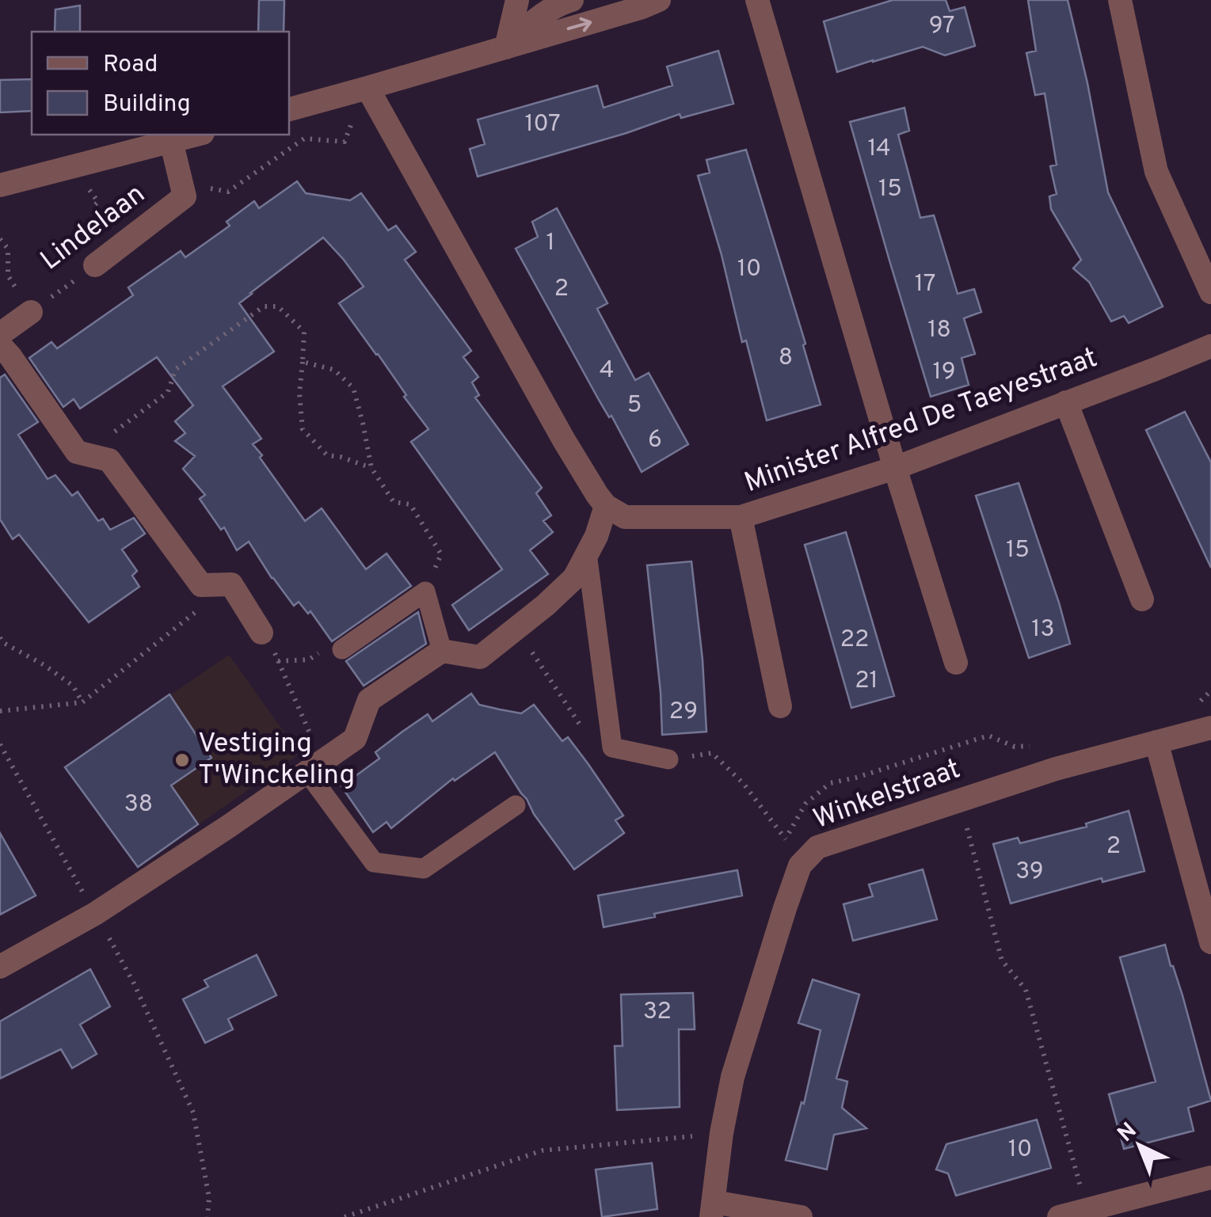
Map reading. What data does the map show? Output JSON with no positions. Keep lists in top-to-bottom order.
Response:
{
  "streets": {
    "street": ["Lindelaan", "Minister Alfred De Taeyestraat", "Winkelstraat"]
  },
  "places": ["Vestiging T'Winckeling"],
  "house_numbers": [
    "97",
    "107",
    "14",
    "15",
    "1",
    "10",
    "17",
    "2",
    "18",
    "8",
    "4",
    "19",
    "5",
    "6",
    "15",
    "13",
    "22",
    "21",
    "29",
    "38",
    "2",
    "39",
    "32",
    "10"
  ],
  "legend": ["Road", "Building"],
  "north": "top left"
}
